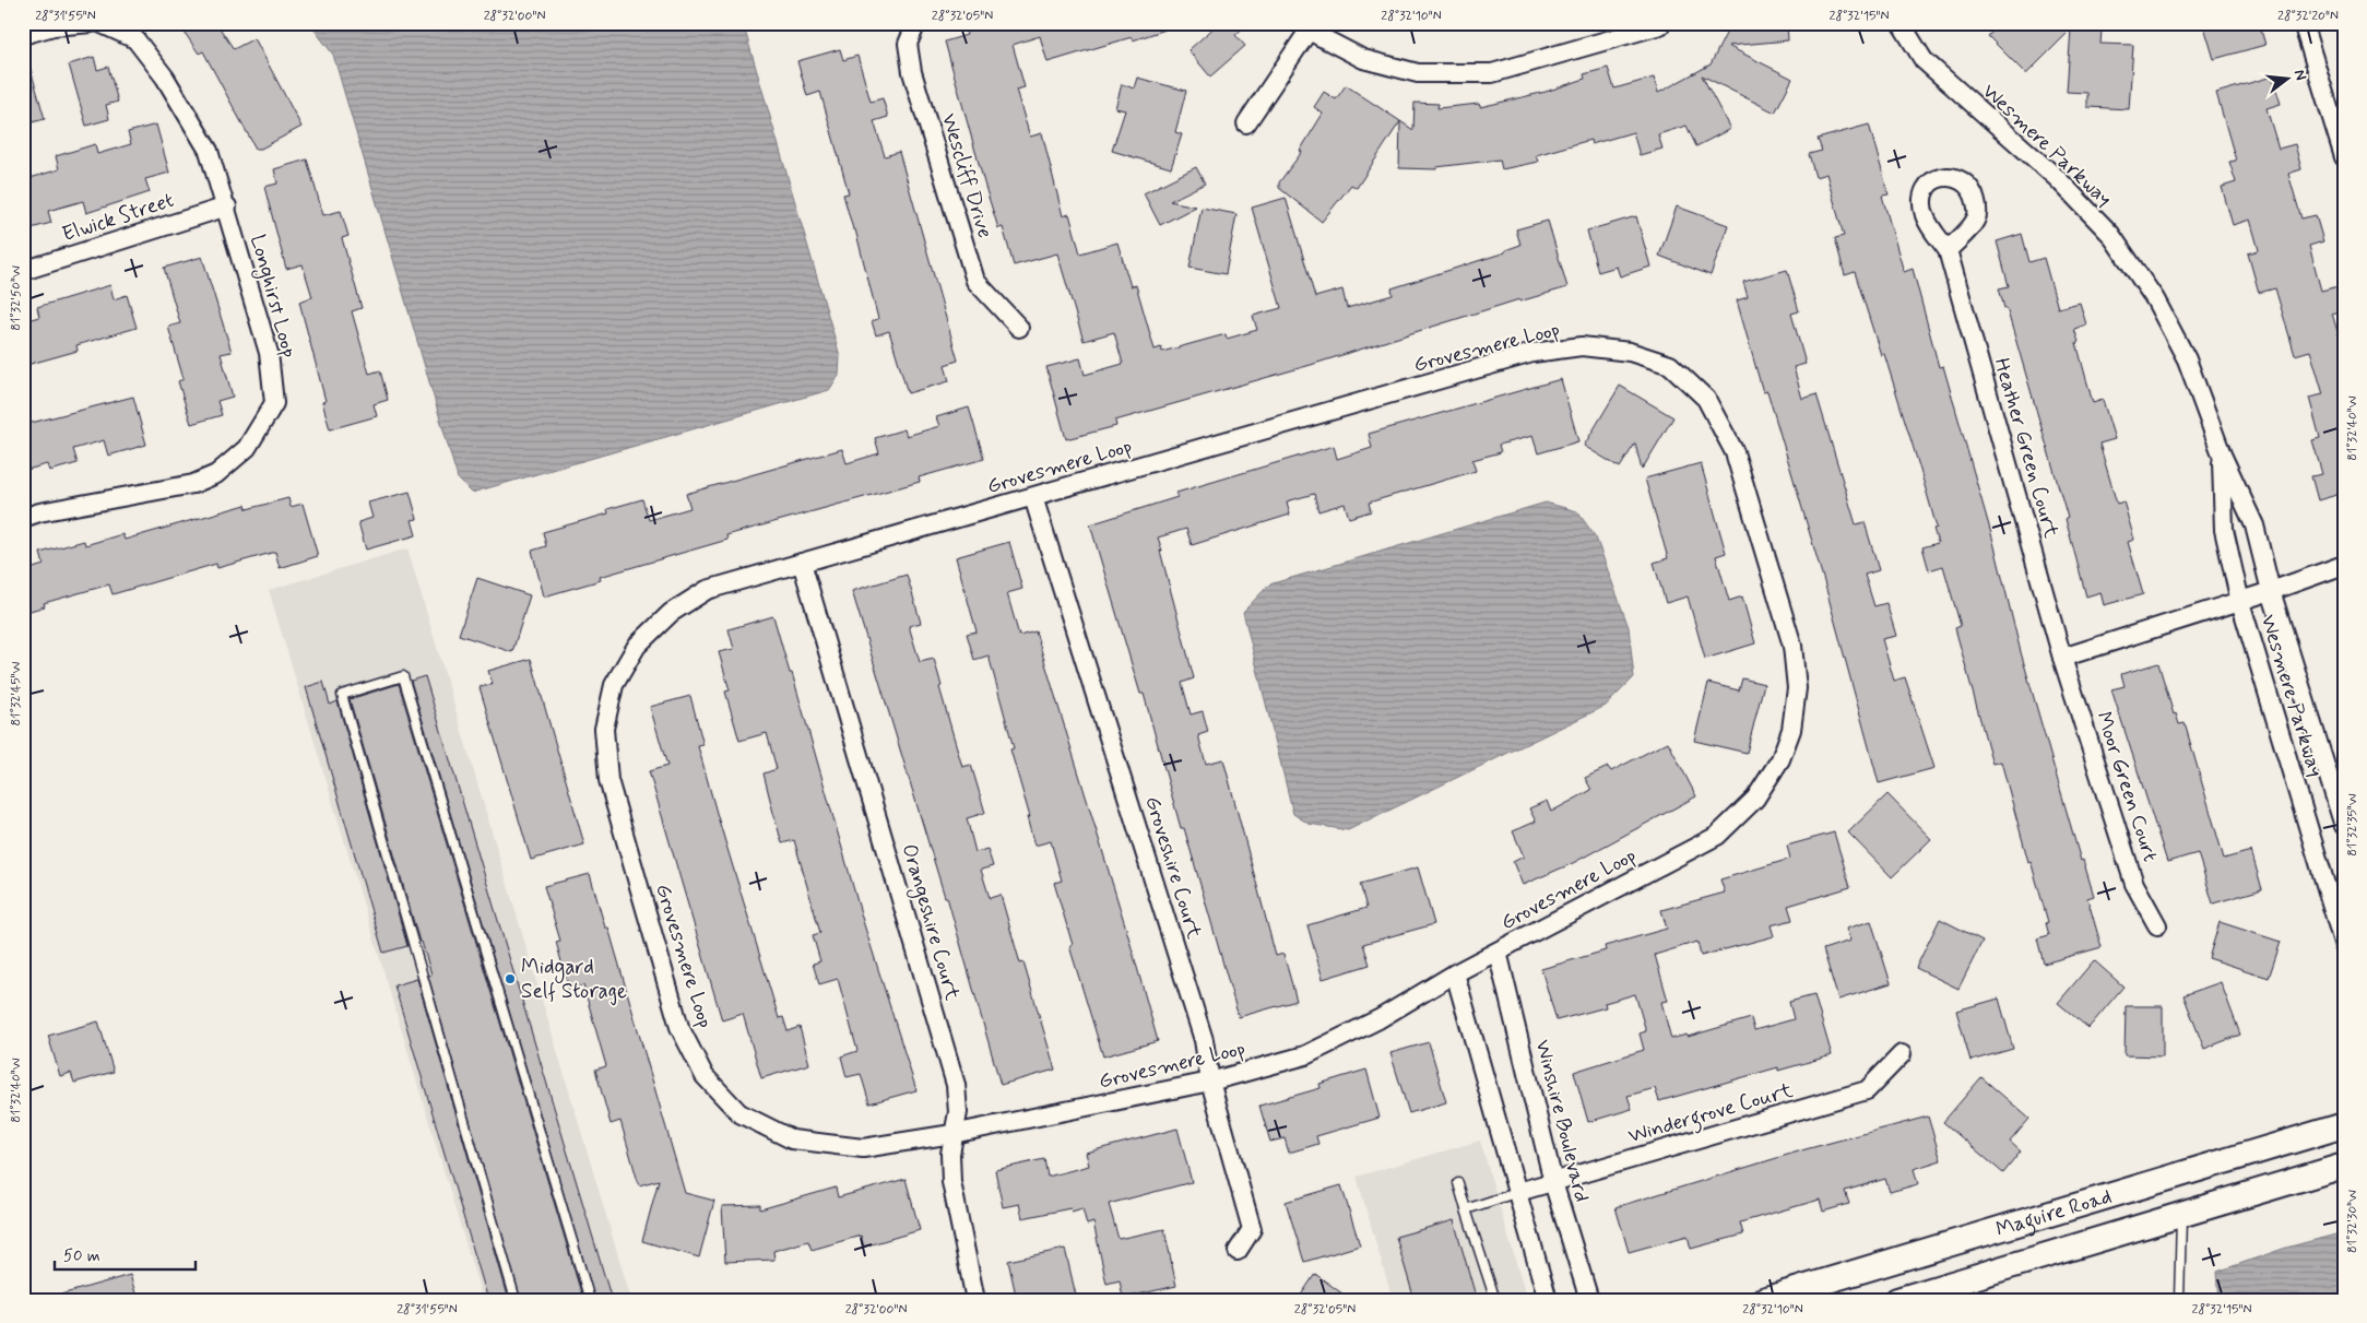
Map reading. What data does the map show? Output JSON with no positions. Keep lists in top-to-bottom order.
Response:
{
  "streets": {
    "main road": ["Maguire Road"],
    "street": [
      "Wesmere Parkway",
      "Wescliff Drive",
      "Elwick Street",
      "Longhirst Loop",
      "Grovesmere Loop",
      "Heather Green Court",
      "Moor Green Court",
      "Groveshire Court",
      "Orangeshire Court",
      "Windergrove Court",
      "Winshire Boulevard"
    ]
  },
  "crossings": [
    ["Elwick Street", "Longhirst Loop"],
    ["Grovesmere Loop", "Groveshire Court"],
    ["Grovesmere Loop", "Orangeshire Court"],
    ["Grovesmere Loop", "Winshire Boulevard"],
    ["Heather Green Court", "Moor Green Court"],
    ["Windergrove Court", "Winshire Boulevard"]
  ],
  "places": ["Midgard Self Storage"],
  "scale_bar": "50 m",
  "north": "right",
  "coordinates": [
    "28°31'55\"N",
    "28°32'00\"N",
    "28°32'05\"N",
    "28°32'10\"N",
    "28°32'15\"N",
    "28°32'20\"N",
    "81°32'50\"W",
    "81°32'40\"W",
    "81°32'45\"W",
    "81°32'35\"W",
    "81°32'30\"W"
  ]
}
